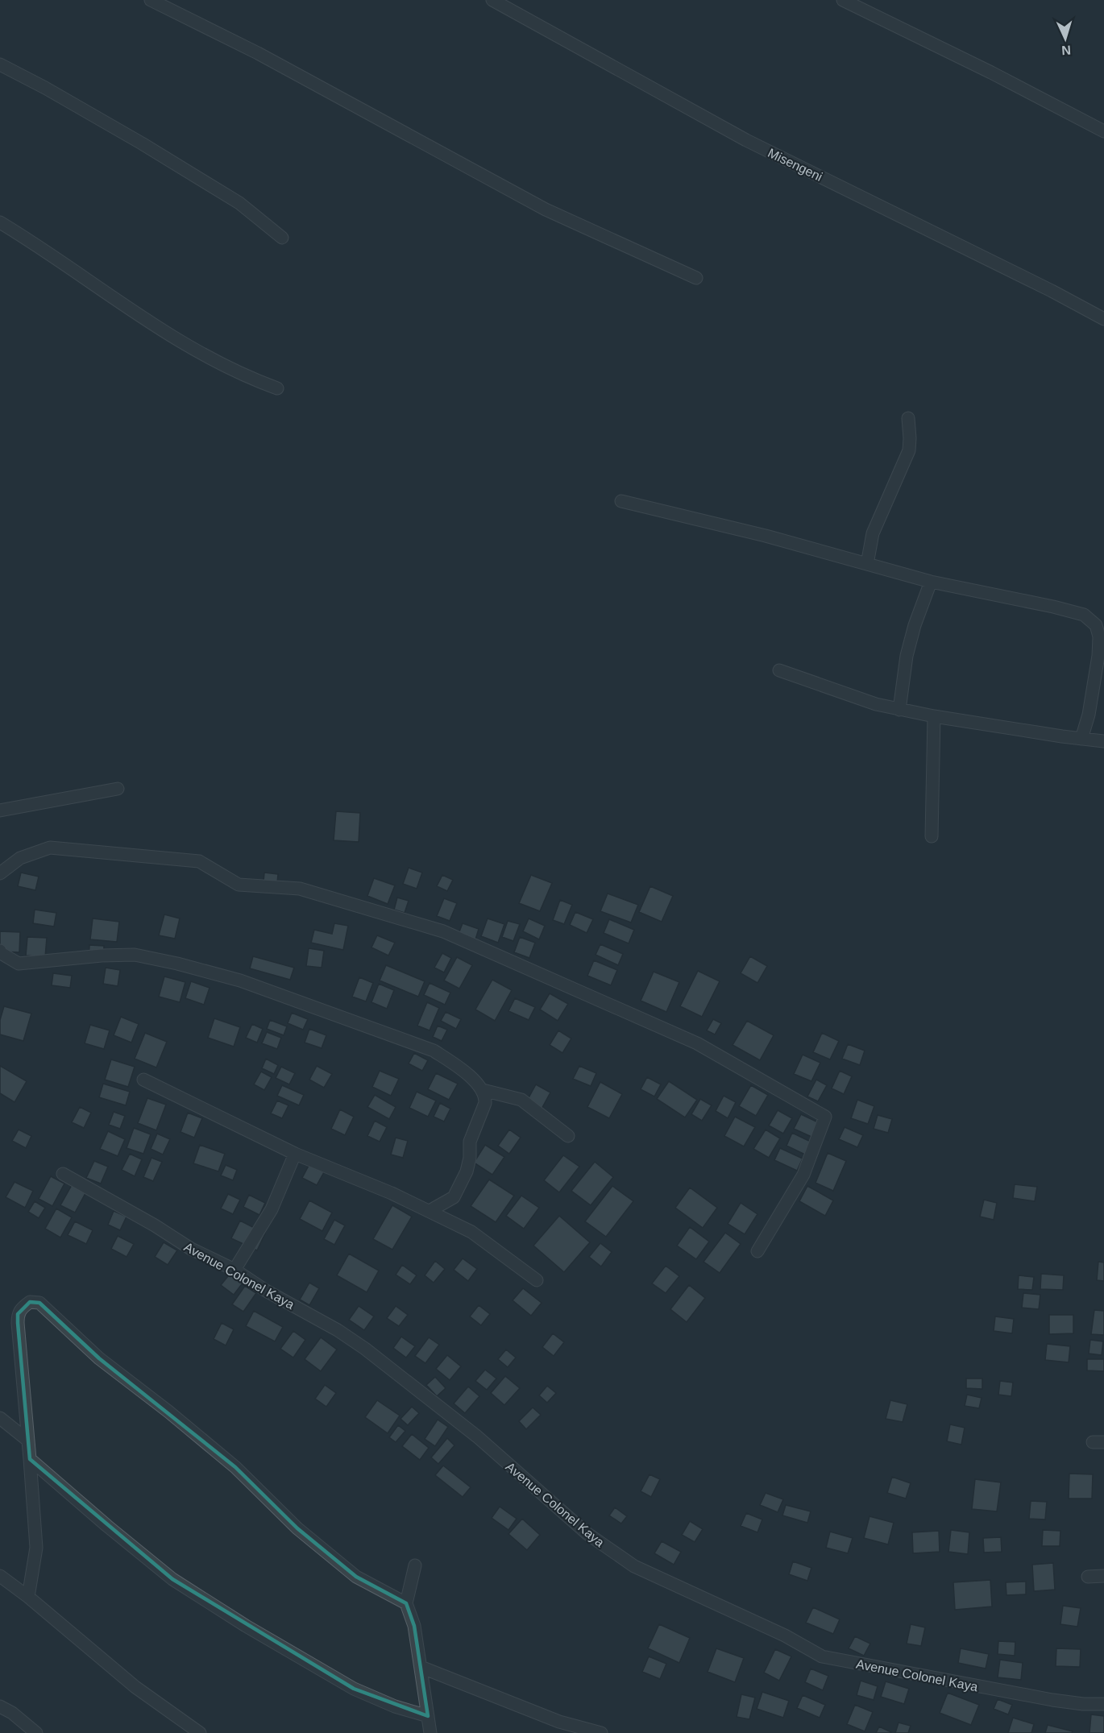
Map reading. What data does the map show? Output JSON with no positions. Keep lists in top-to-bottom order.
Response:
{
  "streets": {
    "street": ["Misengeni", "Avenue Colonel Kaya"]
  },
  "north": "bottom"
}
